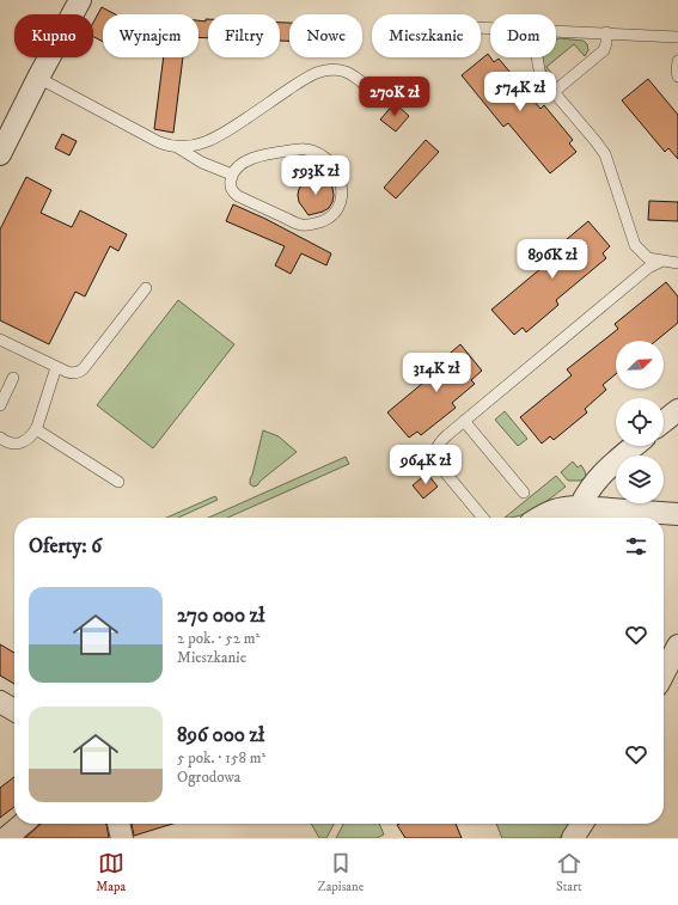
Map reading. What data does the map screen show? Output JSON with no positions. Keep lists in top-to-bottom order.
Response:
{
  "north": "top right",
  "page": {
    "chip": [
      "Kupno",
      "Wynajem",
      "Filtry",
      "Nowe",
      "Mieszkanie",
      "Dom"
    ],
    "price": [
      "574K zł",
      "270K zł",
      "593K zł",
      "896K zł",
      "314K zł",
      "964K zł"
    ],
    "heading": "Oferty: 6",
    "list": [
      {
        "name": "270 000 zł",
        "note": "2 pok. · 52 m² · Mieszkanie"
      },
      {
        "name": "896 000 zł",
        "note": "5 pok. · 158 m² · Ogrodowa"
      }
    ],
    "tabs": ["Mapa", "Zapisane", "Start"]
  }
}
